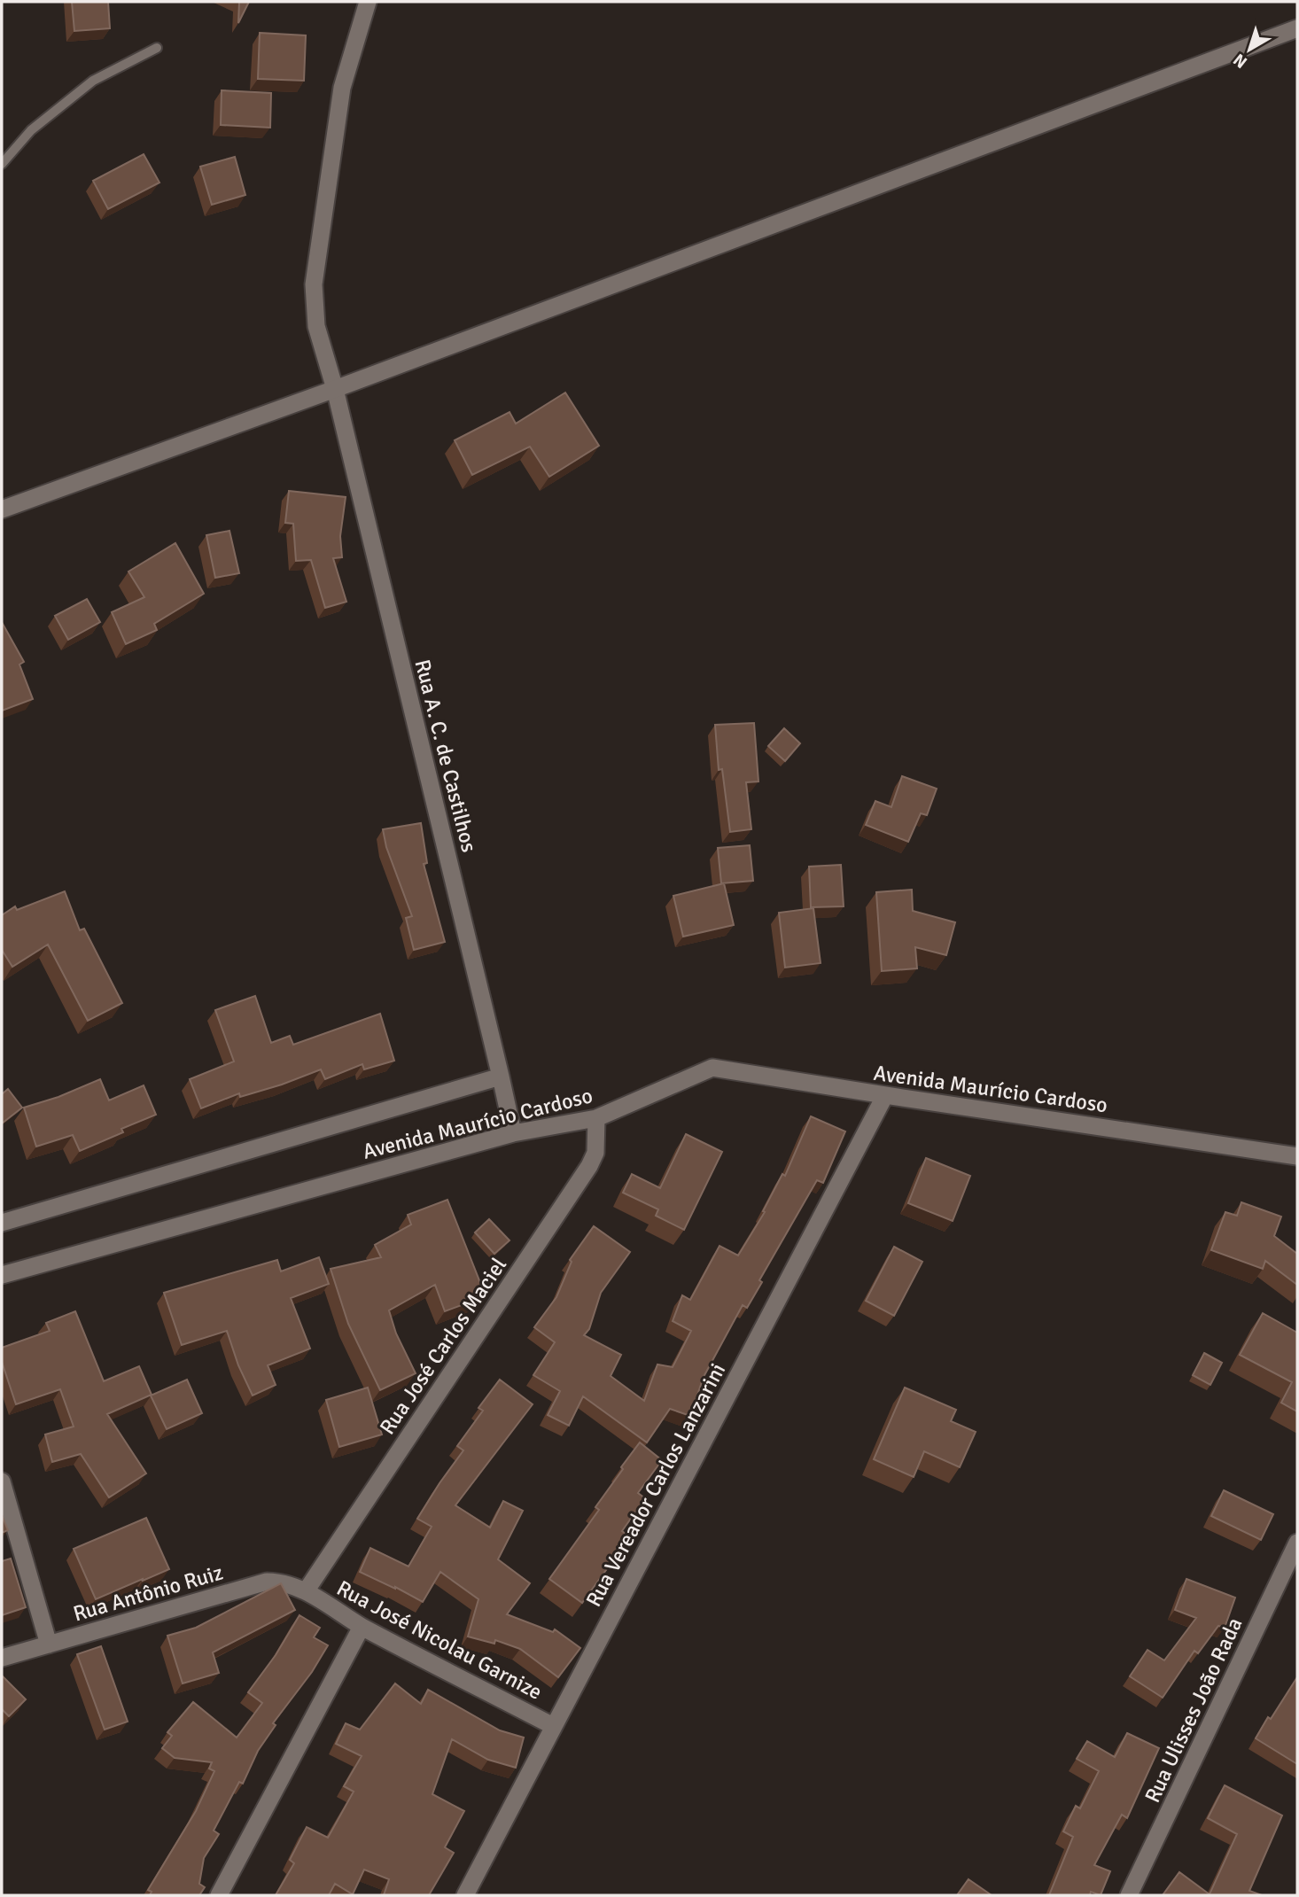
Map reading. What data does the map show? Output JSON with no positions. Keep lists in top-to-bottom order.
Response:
{
  "streets": {
    "street": [
      "Rua A. C. de Castilhos",
      "Avenida Maurício Cardoso",
      "Rua José Carlos Maciel",
      "Rua Vereador Carlos Lanzarini",
      "Rua Antônio Ruiz",
      "Rua José Nicolau Garnize",
      "Rua Ulisses João Rada"
    ]
  },
  "crossings": [
    ["Rua A. C. de Castilhos", "Avenida Maurício Cardoso"],
    ["Avenida Maurício Cardoso", "Rua José Carlos Maciel"],
    ["Avenida Maurício Cardoso", "Rua Vereador Carlos Lanzarini"],
    ["Rua José Carlos Maciel", "Rua Antônio Ruiz"],
    ["Rua José Carlos Maciel", "Rua José Nicolau Garnize"],
    ["Rua Vereador Carlos Lanzarini", "Rua José Nicolau Garnize"],
    ["Rua Antônio Ruiz", "Rua José Nicolau Garnize"]
  ],
  "north": "bottom left"
}
